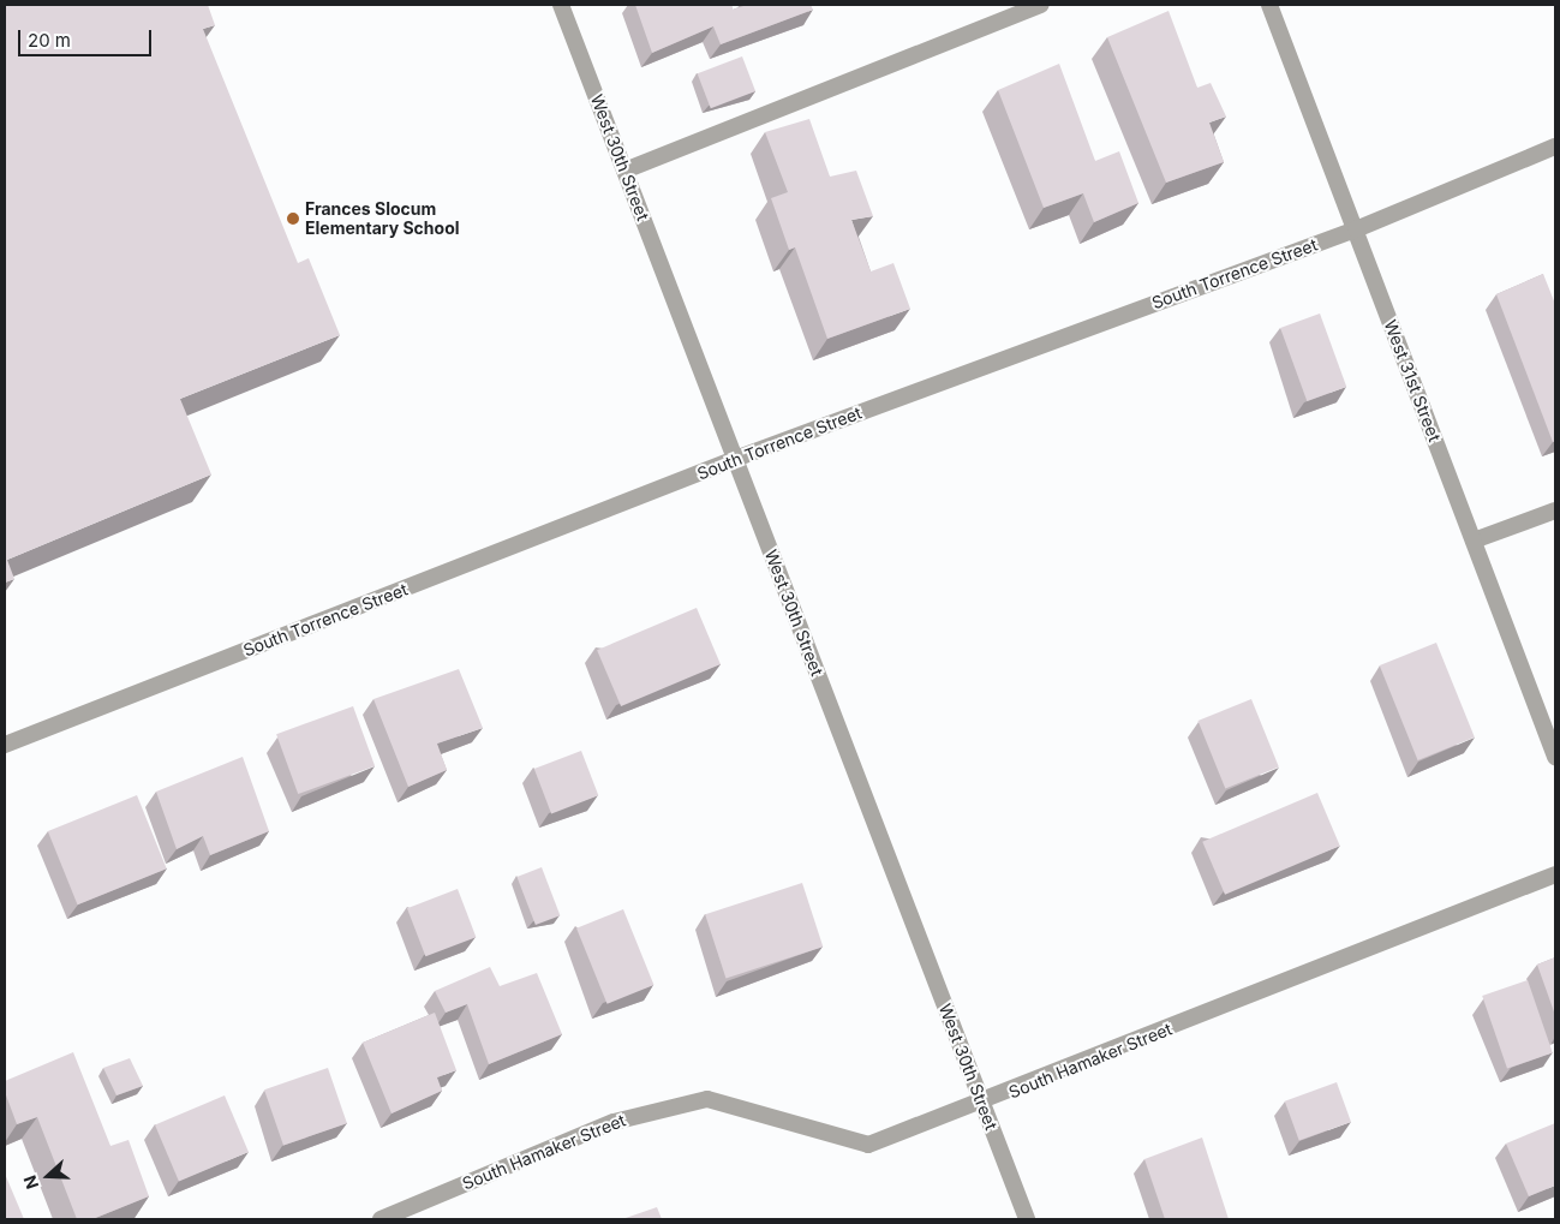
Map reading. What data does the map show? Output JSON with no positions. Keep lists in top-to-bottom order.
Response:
{
  "streets": {
    "street": [
      "West 30th Street",
      "South Torrence Street",
      "West 31st Street",
      "South Hamaker Street"
    ]
  },
  "crossings": [
    ["West 30th Street", "South Torrence Street"],
    ["West 30th Street", "South Hamaker Street"],
    ["South Torrence Street", "West 31st Street"]
  ],
  "places": ["Frances Slocum Elementary School"],
  "scale_bar": "20 m",
  "north": "left"
}
